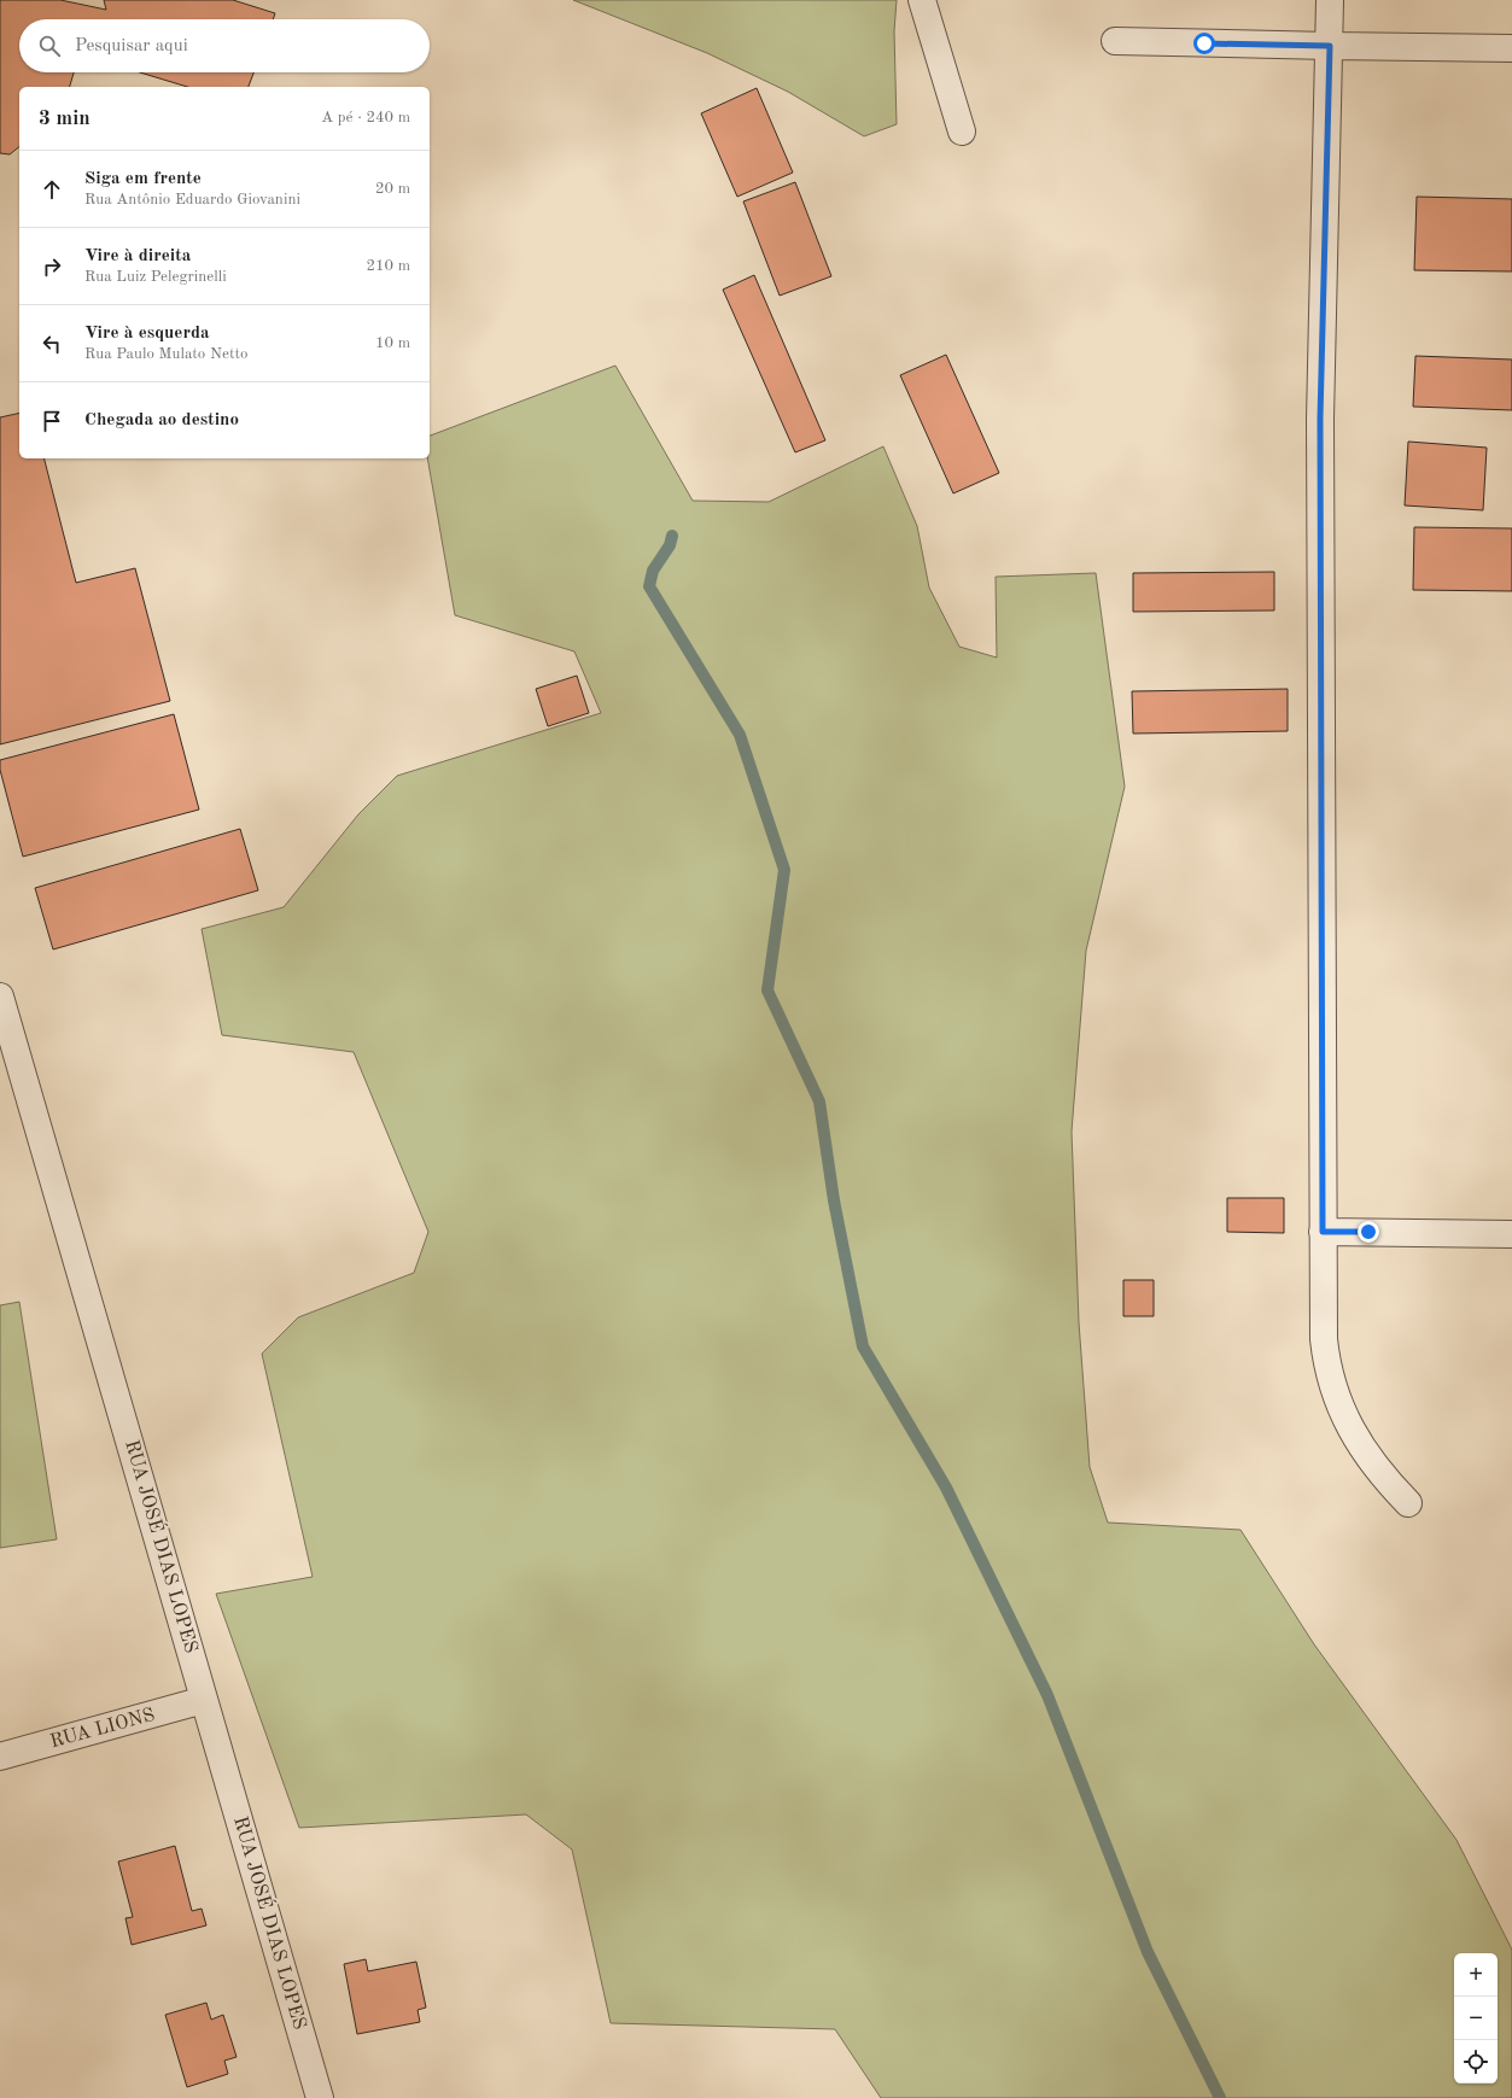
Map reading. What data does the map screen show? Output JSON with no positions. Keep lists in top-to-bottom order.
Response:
{
  "streets": {
    "street": ["RUA JOSÉ DIAS LOPES", "RUA LIONS"]
  },
  "crossings": [
    ["RUA JOSÉ DIAS LOPES", "RUA LIONS"]
  ],
  "page": {
    "search": "Pesquisar aqui",
    "heading": ["3 min", "A pé · 240 m"],
    "list": [
      ["Siga em frente", "Rua Antônio Eduardo Giovanini", "20 m"],
      ["Vire à direita", "Rua Luiz Pelegrinelli", "210 m"],
      ["Vire à esquerda", "Rua Paulo Mulato Netto", "10 m"],
      "Chegada ao destino"
    ],
    "map_buttons": ["+", "−"]
  }
}
